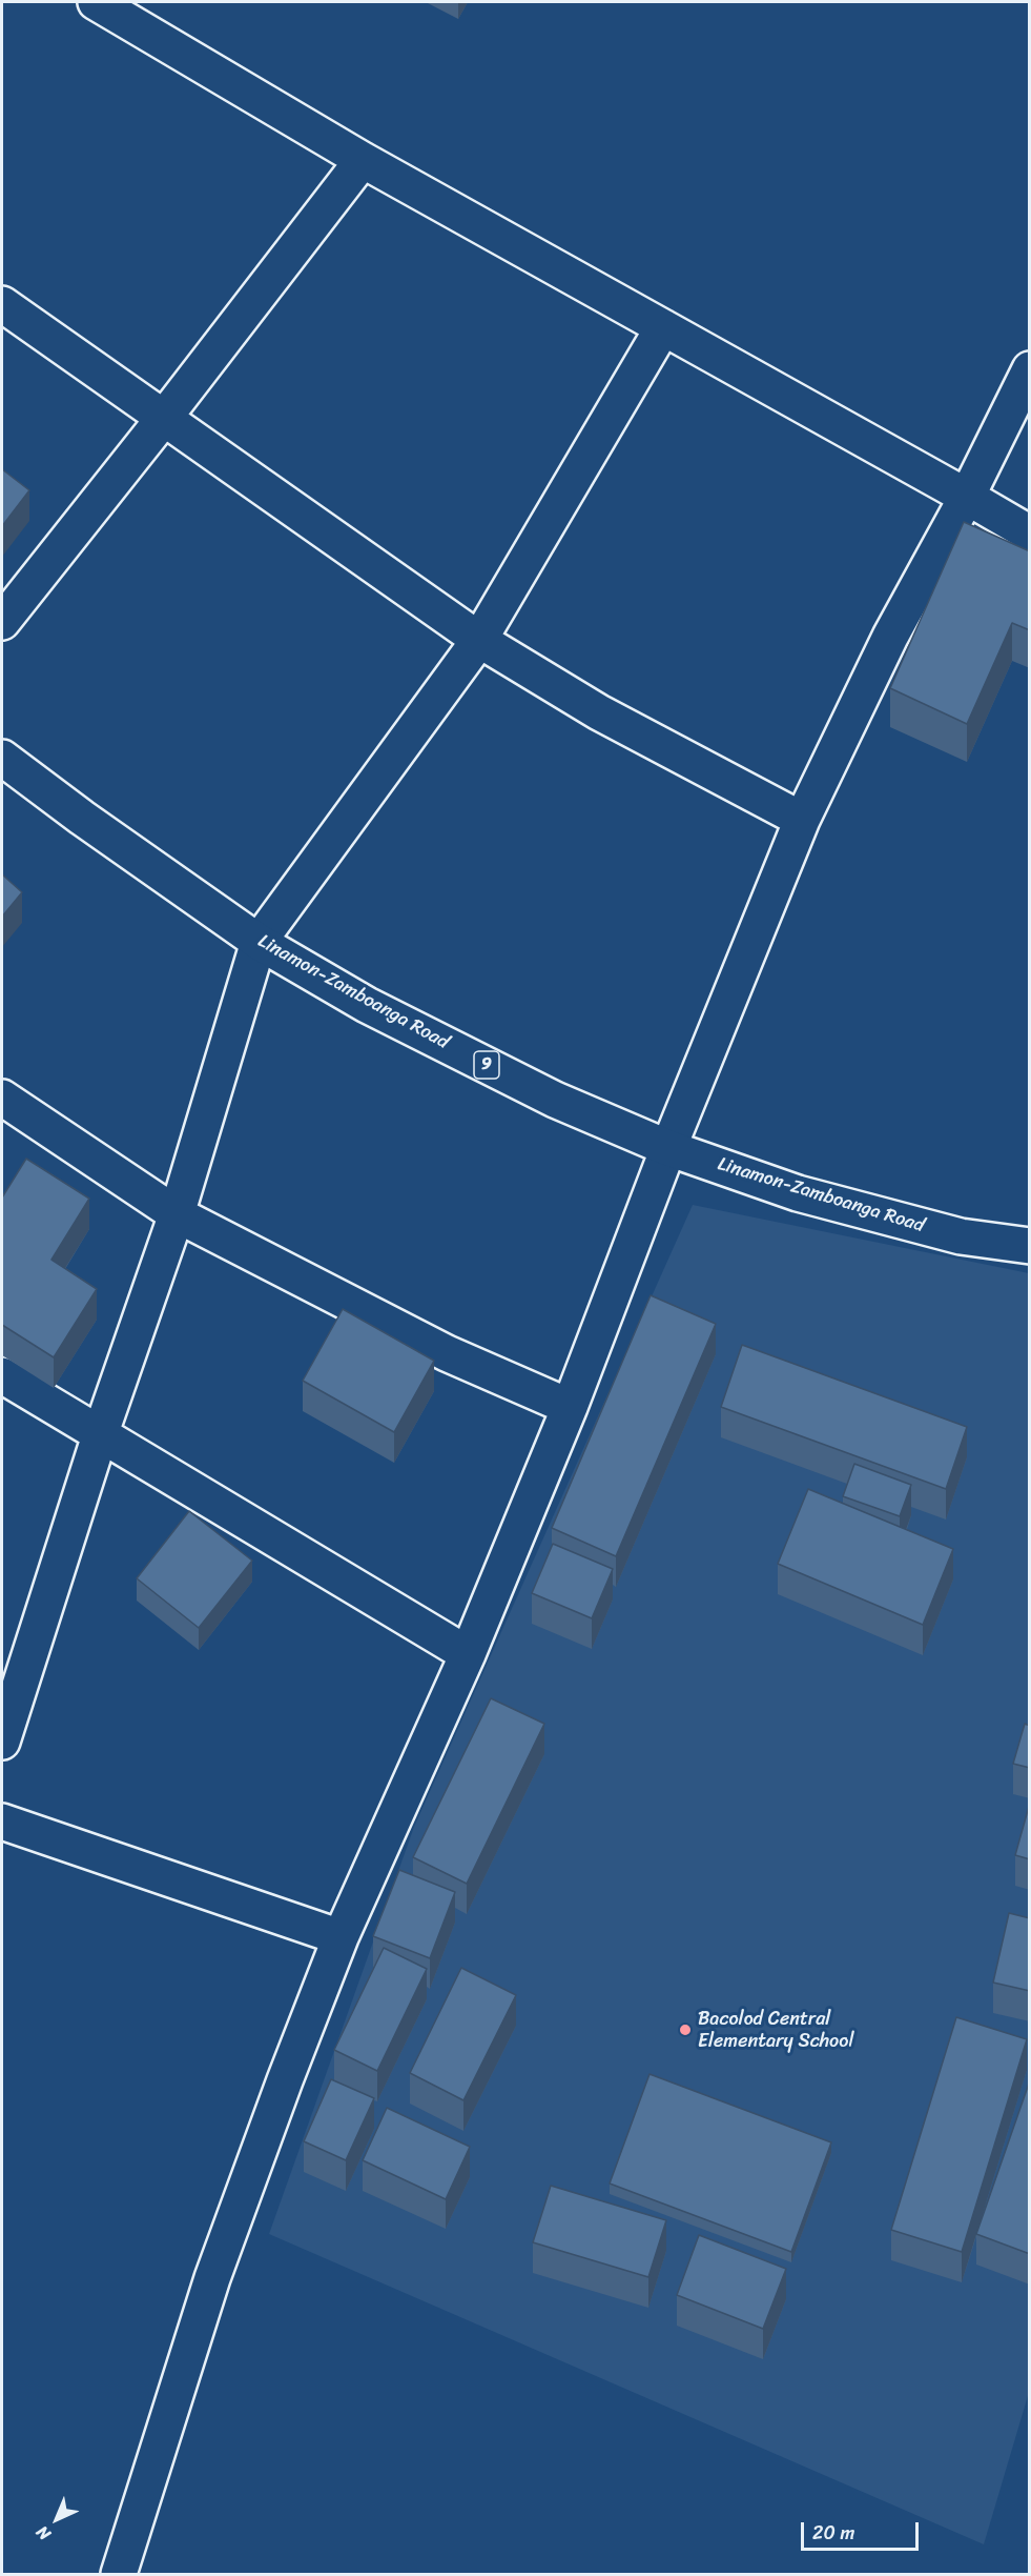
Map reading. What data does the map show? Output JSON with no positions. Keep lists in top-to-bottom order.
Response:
{
  "streets": {
    "main road": ["Linamon-Zamboanga Road", "9"]
  },
  "places": ["Bacolod Central Elementary School"],
  "scale_bar": "20 m",
  "north": "bottom left"
}
